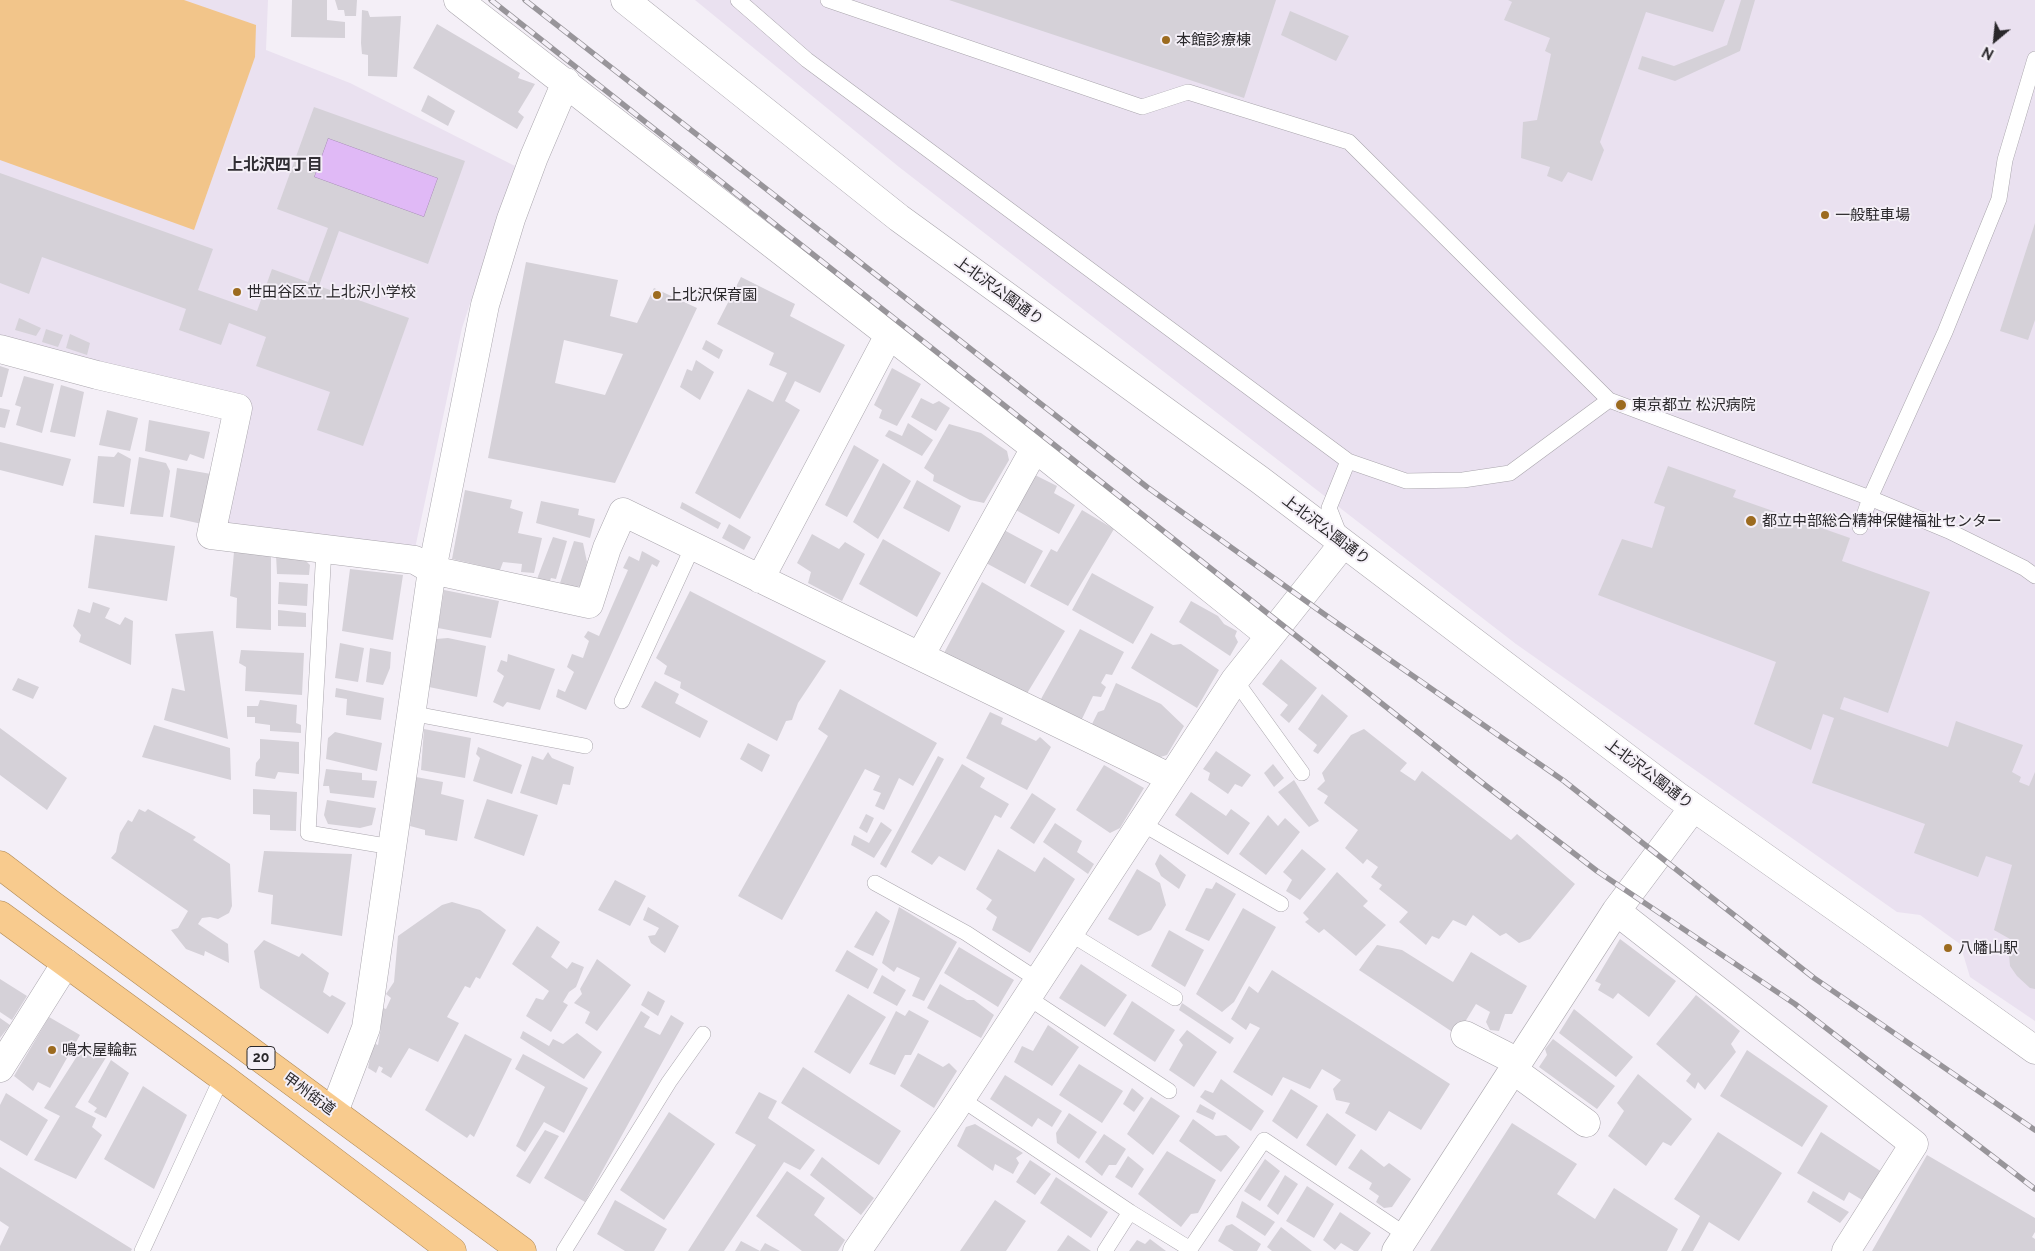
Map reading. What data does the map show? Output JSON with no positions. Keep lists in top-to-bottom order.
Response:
{
  "streets": {
    "highway": ["20", "甲州街道"],
    "street": ["上北沢公園通り"]
  },
  "districts": ["上北沢四丁目"],
  "places": [
    "本館診療棟",
    "一般駐車場",
    "世田谷区立 上北沢小学校",
    "上北沢保育園",
    "東京都立 松沢病院",
    "都立中部総合精神保健福祉センター",
    "八幡山駅",
    "鳴木屋輪転"
  ],
  "north": "bottom left"
}
